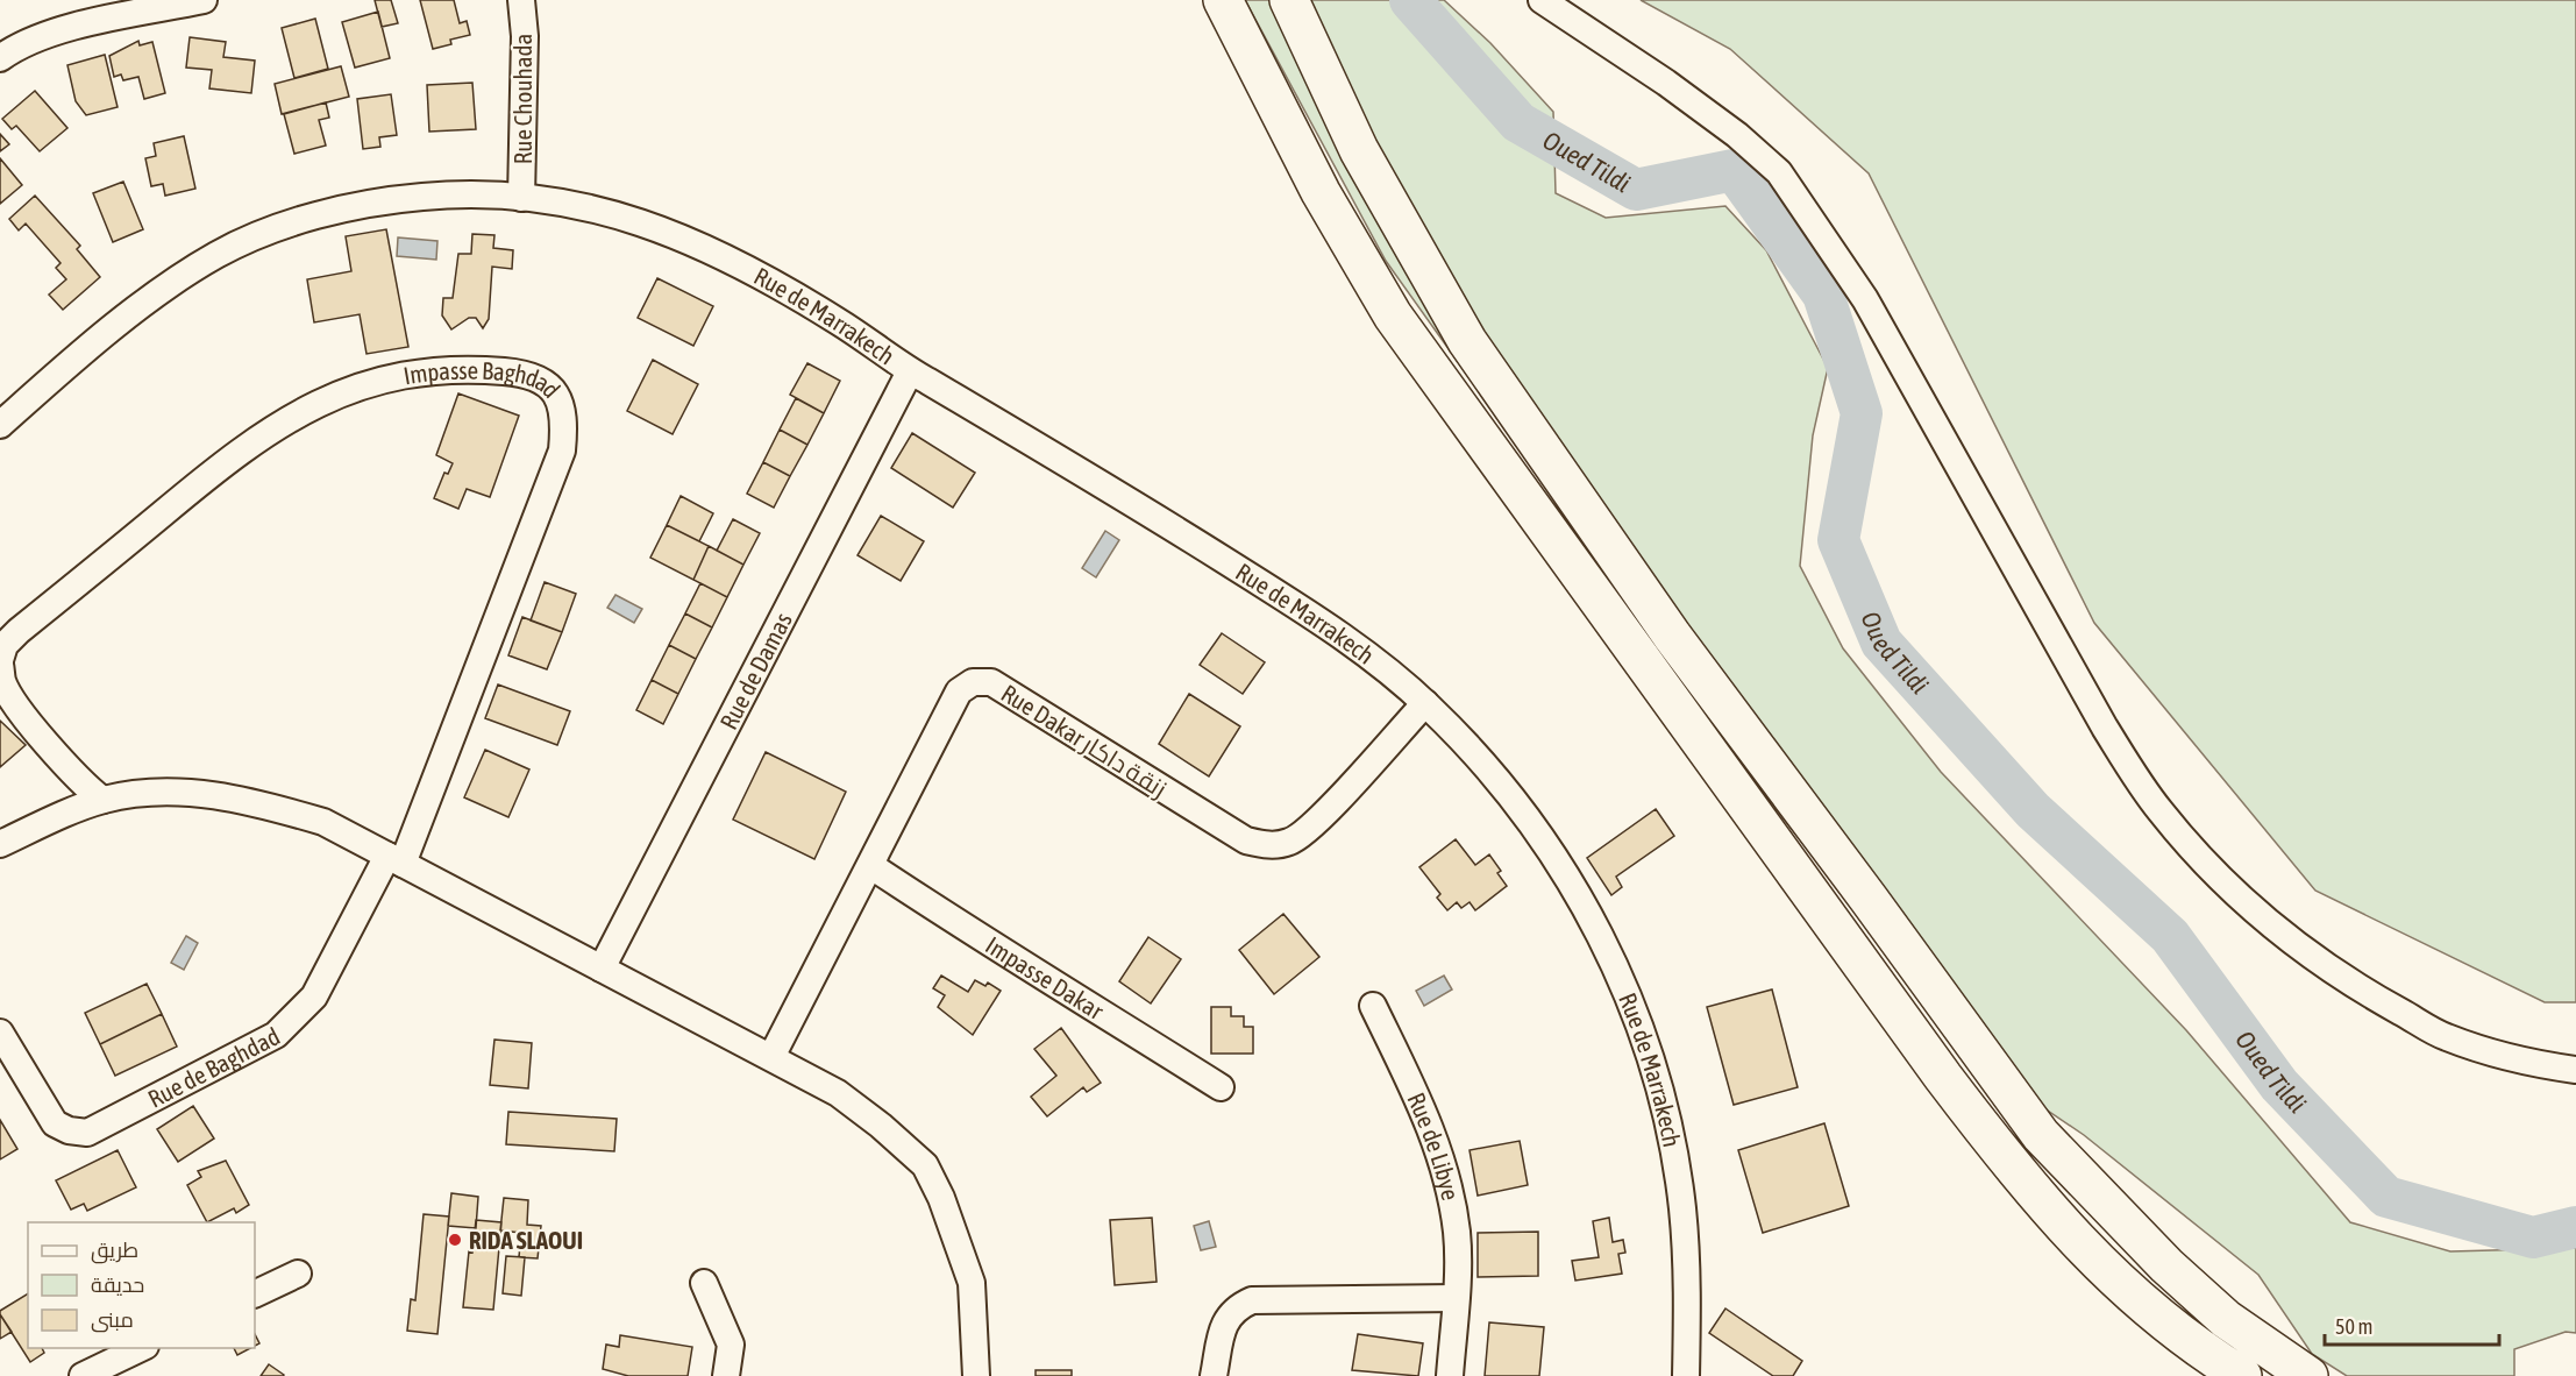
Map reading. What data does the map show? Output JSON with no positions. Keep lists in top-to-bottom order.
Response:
{
  "streets": {
    "street": [
      "Rue Chouhada",
      "Rue de Marrakech",
      "Impasse Baghdad",
      "Rue de Damas",
      "Rue Dakar زنقة داكار",
      "Impasse Dakar",
      "Rue de Baghdad",
      "Rue de Libye"
    ]
  },
  "crossings": [
    ["Rue Chouhada", "Rue de Marrakech"],
    ["Rue de Marrakech", "Rue de Damas"],
    ["Rue de Marrakech", "Rue Dakar زنقة داكار"],
    ["Impasse Baghdad", "Rue de Baghdad"],
    ["Rue Dakar زنقة داكار", "Impasse Dakar"]
  ],
  "water": ["Oued Tildi"],
  "places": ["RIDA SLAOUI"],
  "legend": ["طريق", "حديقة", "مبنى"],
  "scale_bar": "50 m"
}
